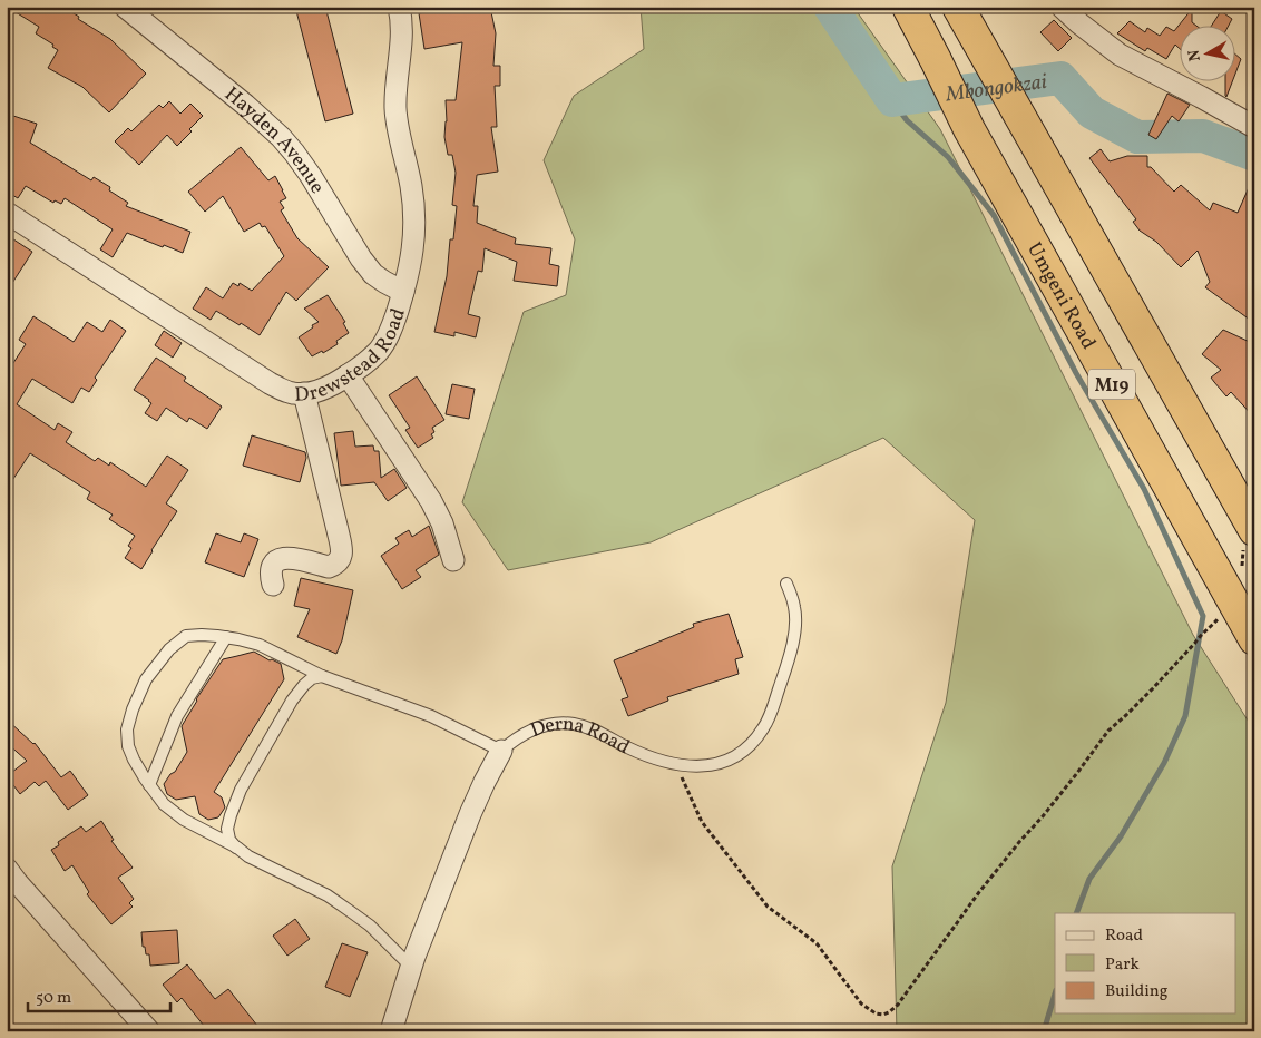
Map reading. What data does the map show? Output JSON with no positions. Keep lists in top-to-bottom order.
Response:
{
  "streets": {
    "highway": ["Umgeni Road", "M19"],
    "street": ["Hayden Avenue", "Drewstead Road", "Derna Road"]
  },
  "crossings": [
    ["Hayden Avenue", "Drewstead Road"]
  ],
  "water": ["Mbongokzai"],
  "legend": ["Road", "Park", "Building"],
  "scale_bar": "50 m",
  "north": "left"
}
